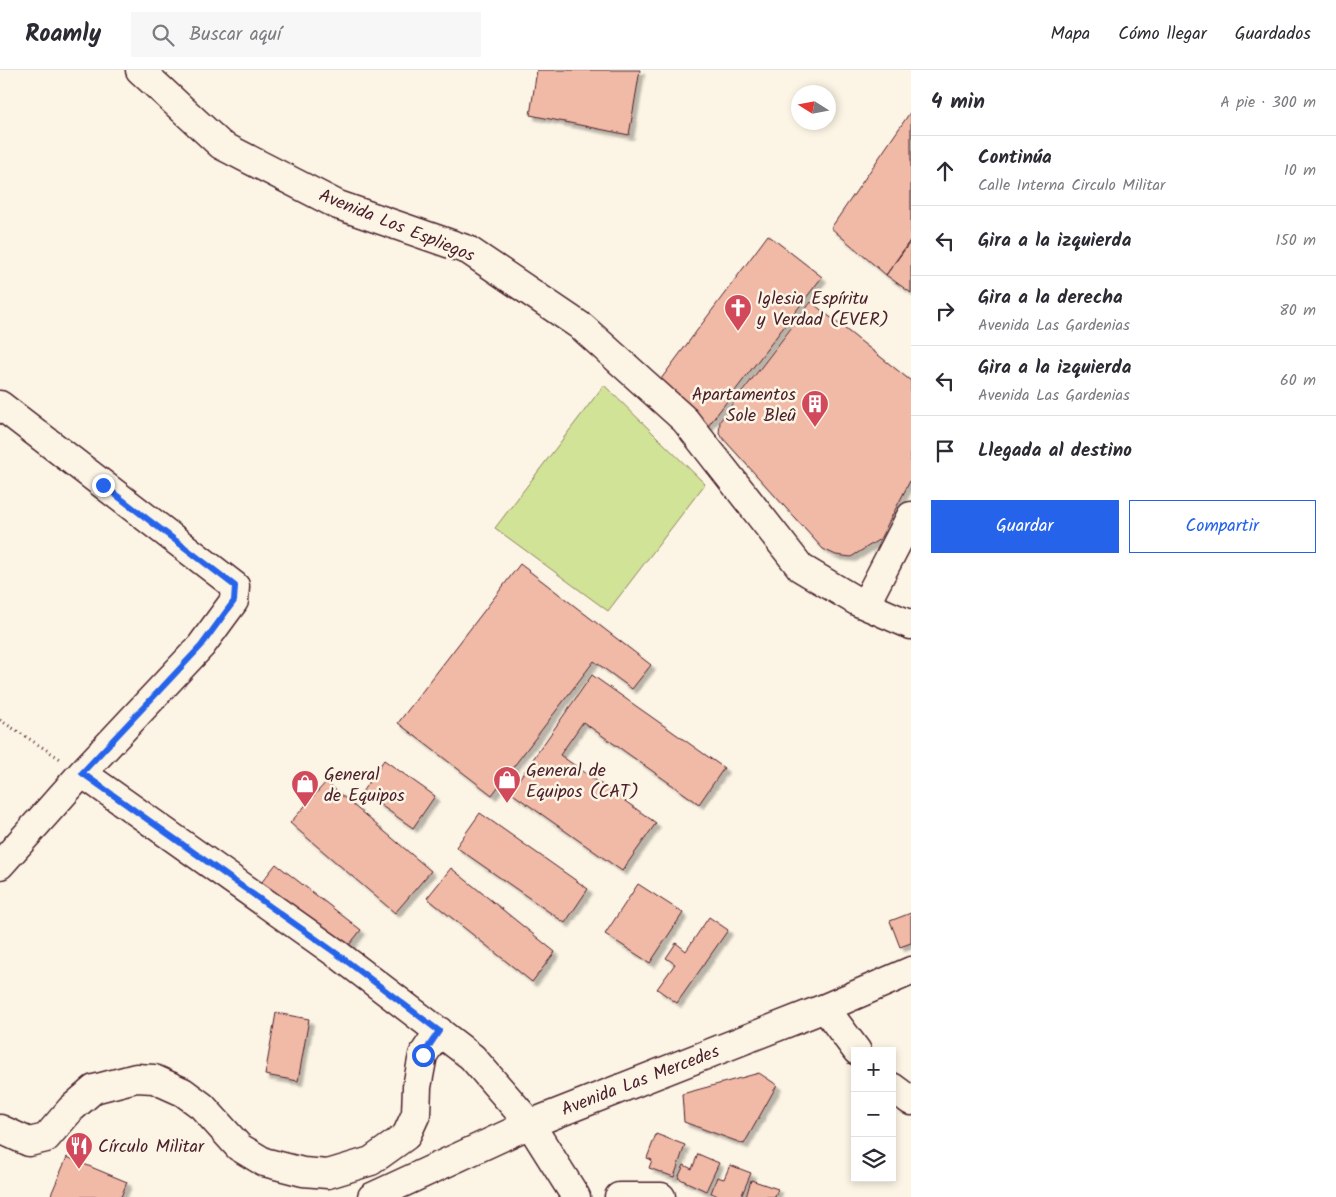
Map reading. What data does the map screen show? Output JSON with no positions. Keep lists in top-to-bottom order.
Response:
{
  "streets": {
    "street": ["Avenida Los Espliegos", "Avenida Las Mercedes"]
  },
  "places": {
    "church": ["Iglesia Espíritu y Verdad (EVER)"],
    "building": ["Apartamentos Sole Bleû"],
    "shop": ["General de Equipos (CAT)", "General de Equipos"],
    "restaurant": ["Círculo Militar"]
  },
  "north": "left",
  "page": {
    "header": "Roamly",
    "search": "Buscar aquí",
    "nav": ["Mapa", "Cómo llegar", "Guardados"],
    "heading": ["4 min", "A pie · 300 m"],
    "list": [
      ["Continúa", "Calle Interna Circulo Militar", "10 m"],
      ["Gira a la izquierda", "150 m"],
      ["Gira a la derecha", "Avenida Las Gardenias", "80 m"],
      ["Gira a la izquierda", "Avenida Las Gardenias", "60 m"],
      "Llegada al destino"
    ],
    "buttons": ["Guardar", "Compartir"],
    "map_buttons": ["+", "−"]
  }
}
